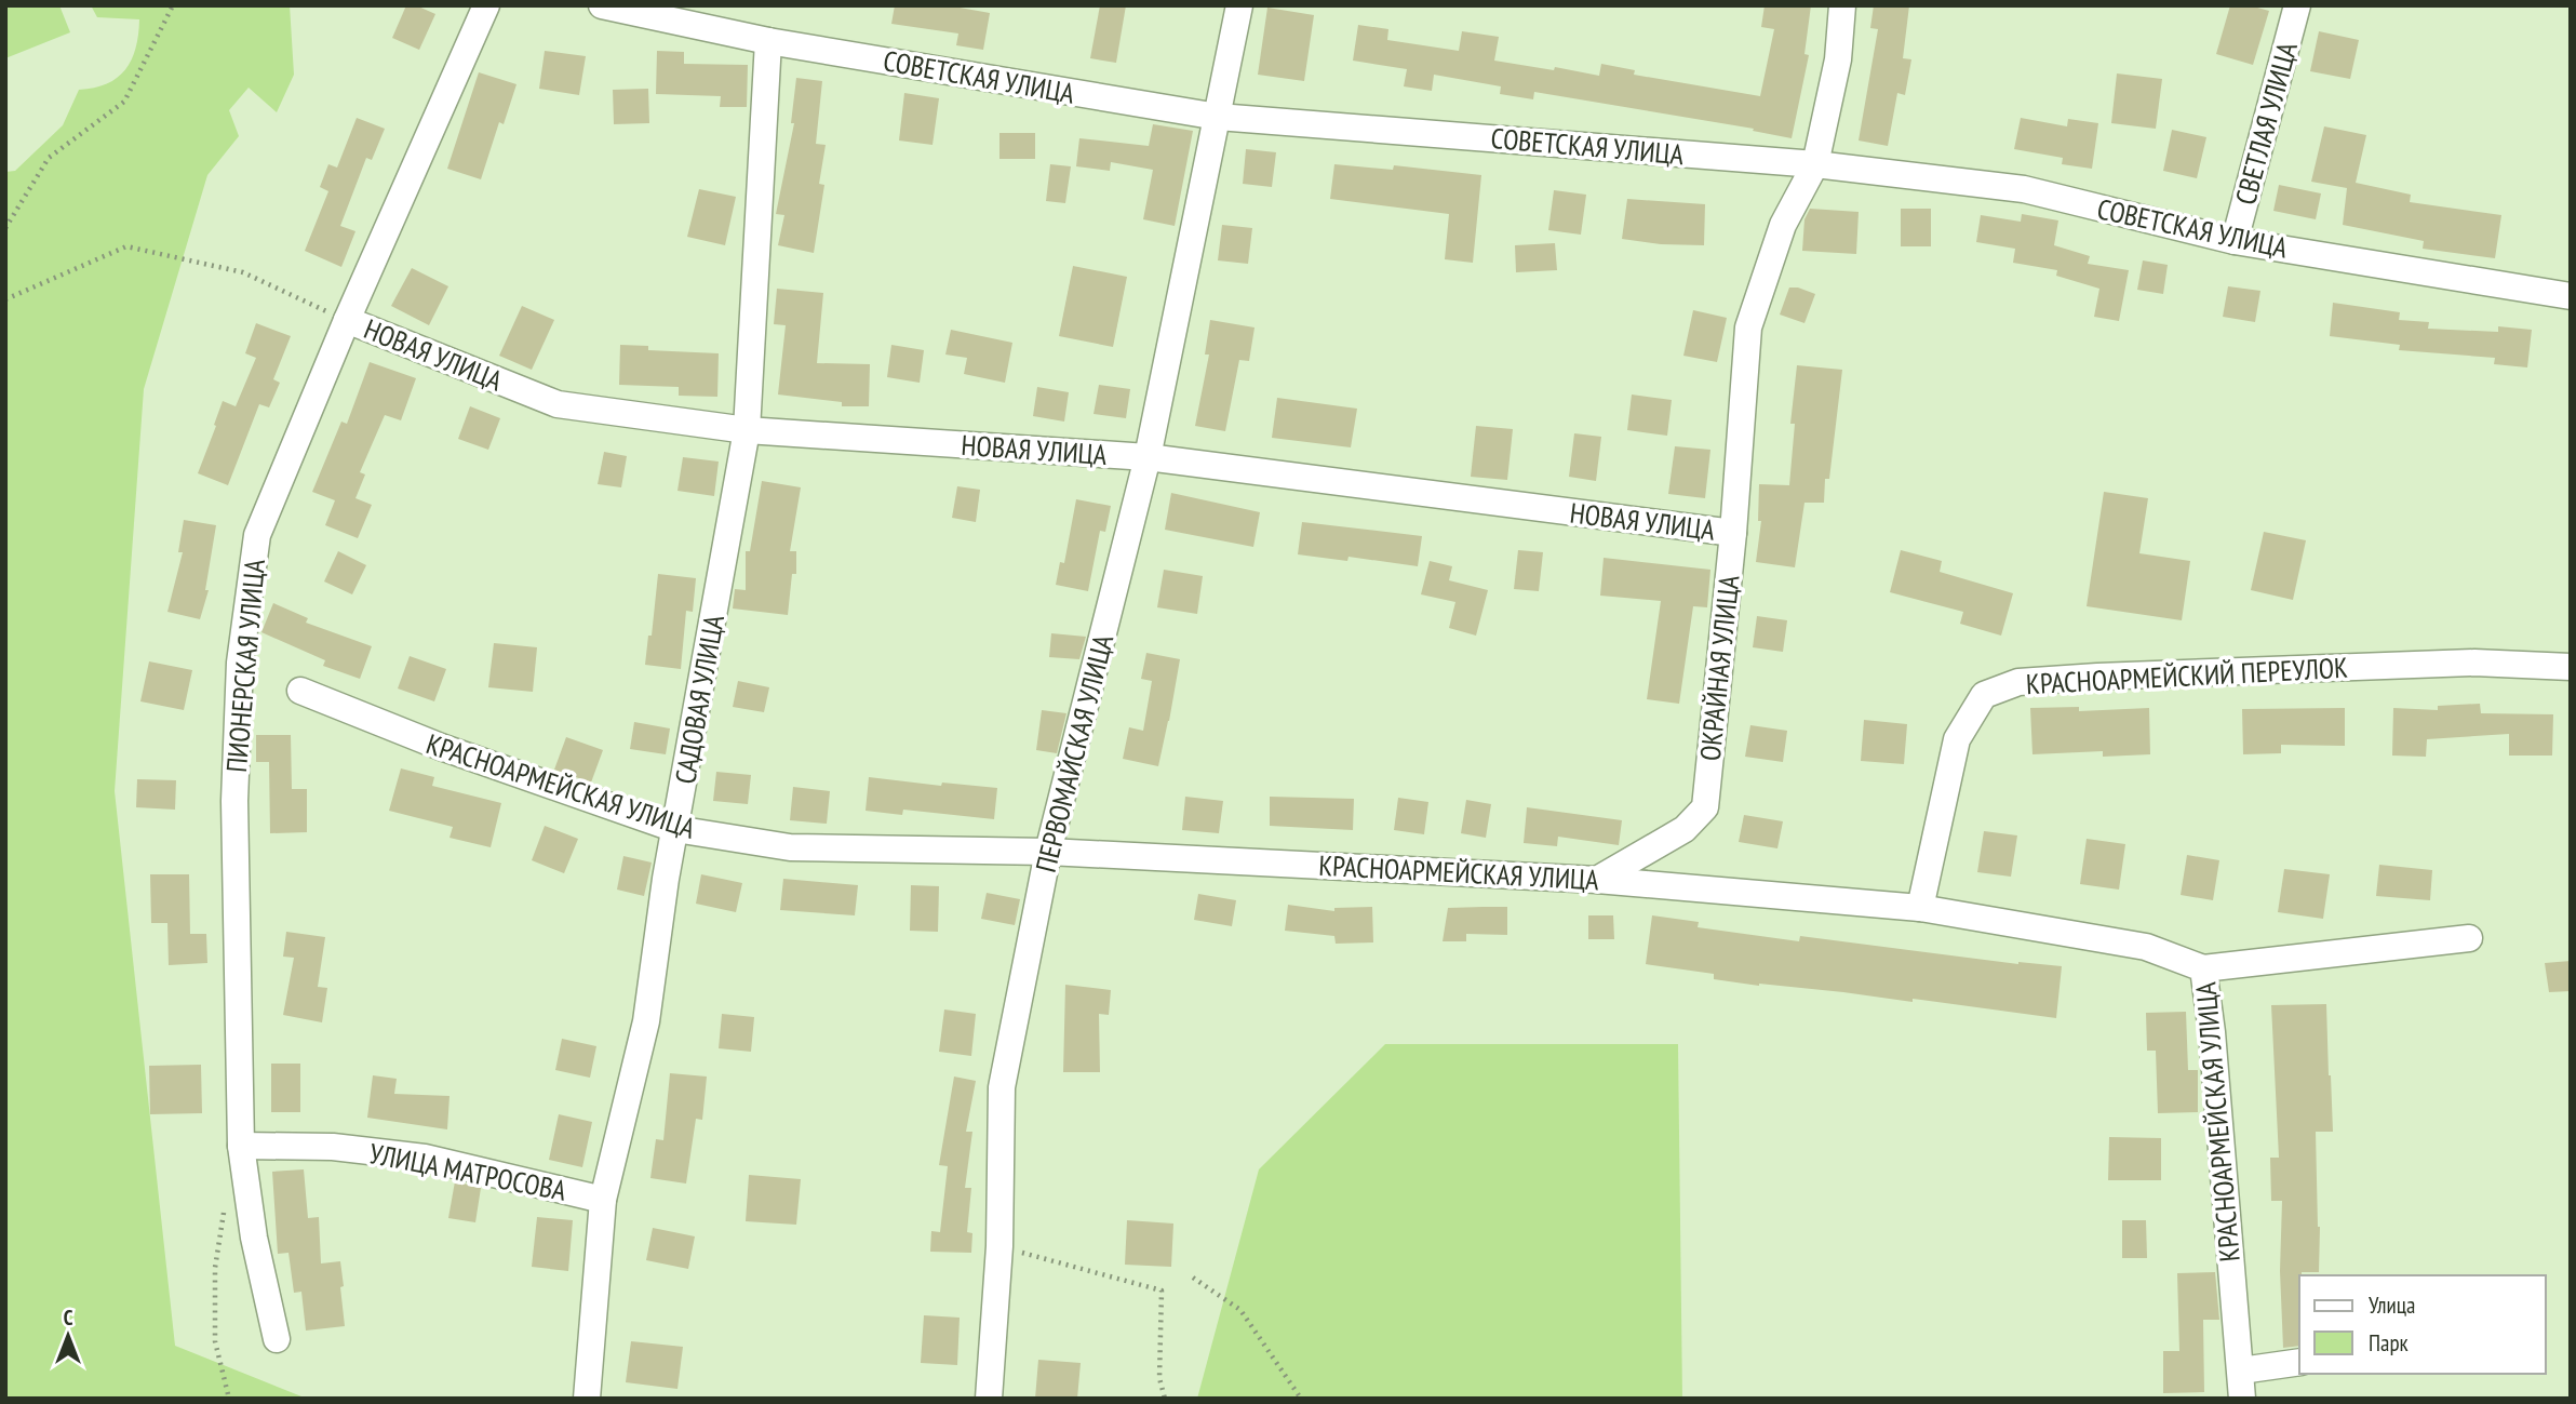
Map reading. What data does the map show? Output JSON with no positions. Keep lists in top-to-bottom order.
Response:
{
  "streets": {
    "street": [
      "СОВЕТСКАЯ УЛИЦА",
      "СВЕТЛАЯ УЛИЦА",
      "НОВАЯ УЛИЦА",
      "ПИОНЕРСКАЯ УЛИЦА",
      "ОКРАЙНАЯ УЛИЦА",
      "КРАСНОАРМЕЙСКИЙ ПЕРЕУЛОК",
      "САДОВАЯ УЛИЦА",
      "ПЕРВОМАЙСКАЯ УЛИЦА",
      "КРАСНОАРМЕЙСКАЯ УЛИЦА",
      "УЛИЦА МАТРОСОВА"
    ]
  },
  "crossings": [
    ["СОВЕТСКАЯ УЛИЦА", "СВЕТЛАЯ УЛИЦА"],
    ["СОВЕТСКАЯ УЛИЦА", "ОКРАЙНАЯ УЛИЦА"],
    ["СОВЕТСКАЯ УЛИЦА", "САДОВАЯ УЛИЦА"],
    ["СОВЕТСКАЯ УЛИЦА", "ПЕРВОМАЙСКАЯ УЛИЦА"],
    ["НОВАЯ УЛИЦА", "ПИОНЕРСКАЯ УЛИЦА"],
    ["НОВАЯ УЛИЦА", "ОКРАЙНАЯ УЛИЦА"],
    ["НОВАЯ УЛИЦА", "САДОВАЯ УЛИЦА"],
    ["НОВАЯ УЛИЦА", "ПЕРВОМАЙСКАЯ УЛИЦА"],
    ["ПИОНЕРСКАЯ УЛИЦА", "УЛИЦА МАТРОСОВА"],
    ["ОКРАЙНАЯ УЛИЦА", "КРАСНОАРМЕЙСКАЯ УЛИЦА"],
    ["КРАСНОАРМЕЙСКИЙ ПЕРЕУЛОК", "КРАСНОАРМЕЙСКАЯ УЛИЦА"],
    ["САДОВАЯ УЛИЦА", "КРАСНОАРМЕЙСКАЯ УЛИЦА"],
    ["САДОВАЯ УЛИЦА", "УЛИЦА МАТРОСОВА"],
    ["ПЕРВОМАЙСКАЯ УЛИЦА", "КРАСНОАРМЕЙСКАЯ УЛИЦА"]
  ],
  "legend": ["Улица", "Парк"],
  "north": "top"
}
